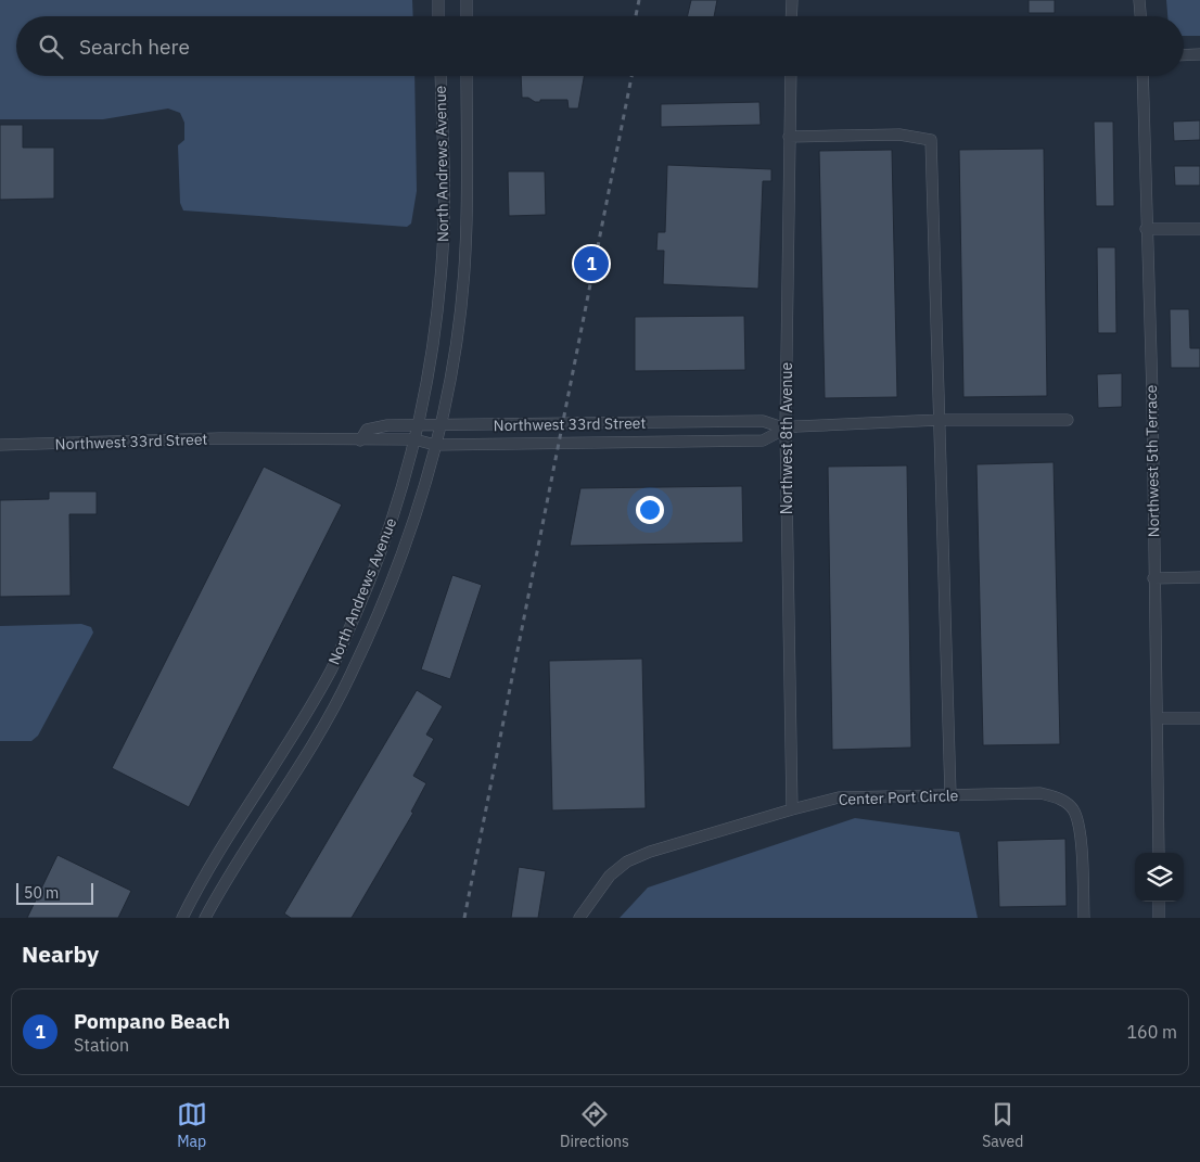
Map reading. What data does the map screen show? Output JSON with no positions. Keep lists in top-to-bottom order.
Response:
{
  "streets": {
    "street": [
      "North Andrews Avenue",
      "Northwest 33rd Street",
      "Northwest 8th Avenue",
      "Northwest 5th Terrace",
      "Center Port Circle"
    ]
  },
  "crossings": [
    ["North Andrews Avenue", "Northwest 33rd Street"],
    ["Northwest 33rd Street", "Northwest 8th Avenue"],
    ["Northwest 8th Avenue", "Center Port Circle"]
  ],
  "scale_bar": "50 m",
  "page": {
    "search": "Search here",
    "pins": "1",
    "scale": "50 m",
    "heading": "Nearby",
    "list": [
      {
        "mark": "1",
        "name": "Pompano Beach",
        "note": "Station",
        "value": "160 m"
      }
    ],
    "nav": ["Map", "Directions", "Saved"]
  }
}
